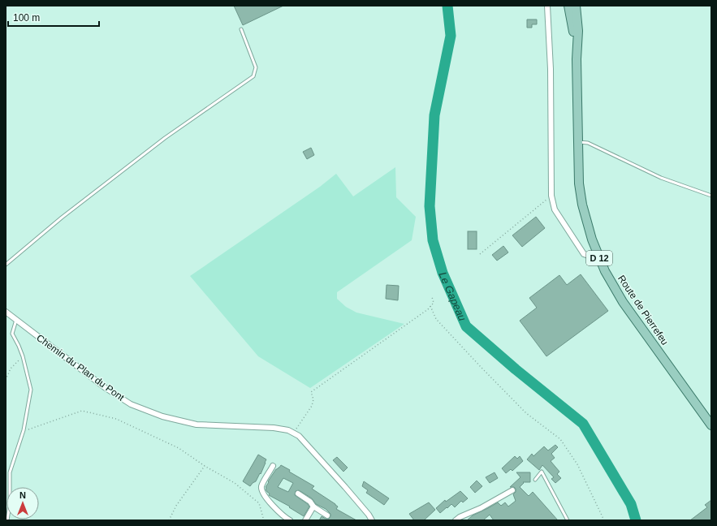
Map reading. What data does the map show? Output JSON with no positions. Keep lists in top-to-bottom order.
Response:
{
  "streets": {
    "main road": ["D 12", "Route de Pierrefeu"],
    "street": ["Chemin du Plan du Pont"]
  },
  "water": ["Le Gapeau"],
  "scale_bar": "100 m",
  "north": "top"
}
